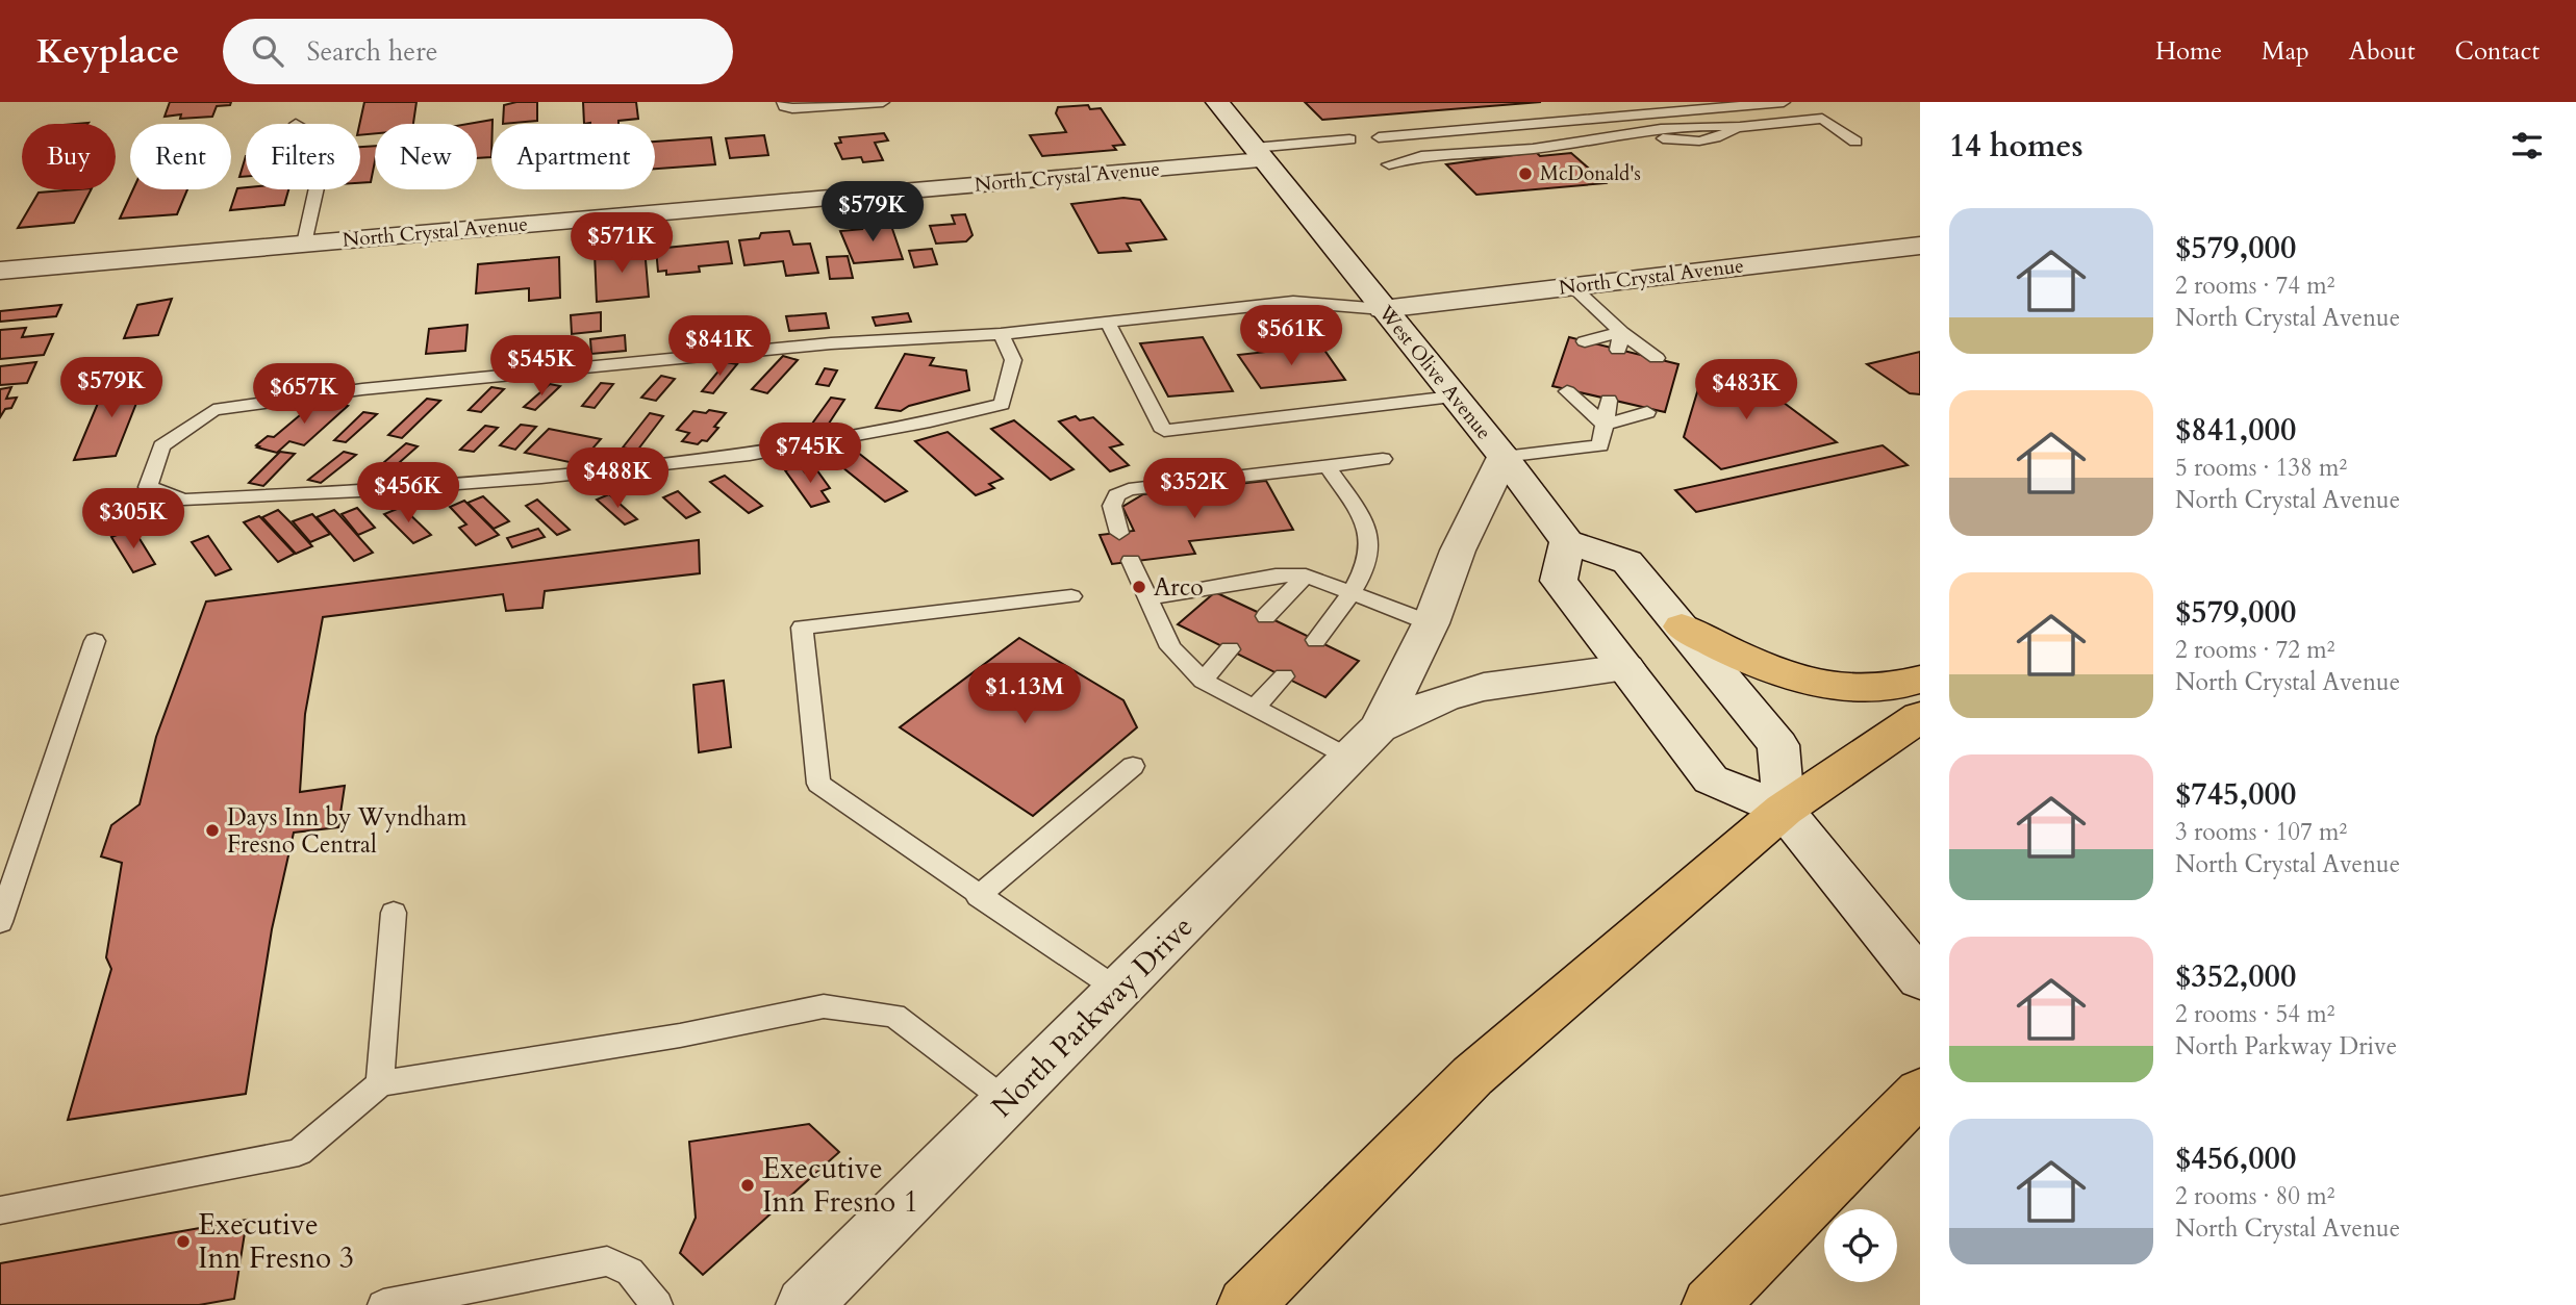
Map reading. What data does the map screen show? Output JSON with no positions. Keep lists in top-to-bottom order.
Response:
{
  "streets": {
    "street": ["North Crystal Avenue", "West Olive Avenue", "North Parkway Drive"]
  },
  "crossings": [
    ["North Crystal Avenue", "West Olive Avenue"],
    ["West Olive Avenue", "North Parkway Drive"]
  ],
  "places": [
    "McDonald's",
    "Arco",
    "Days Inn by Wyndham Fresno Central",
    "Executive Inn Fresno 1",
    "Executive Inn Fresno 3"
  ],
  "page": {
    "header": "Keyplace",
    "search": "Search here",
    "nav": [
      "Home",
      "Map",
      "About",
      "Contact"
    ],
    "heading": "14 homes",
    "chip": [
      "Buy",
      "Rent",
      "Filters",
      "New",
      "Apartment"
    ],
    "price": [
      "$579K",
      "$571K",
      "$561K",
      "$841K",
      "$545K",
      "$579K",
      "$483K",
      "$657K",
      "$745K",
      "$488K",
      "$352K",
      "$456K",
      "$305K",
      "$1.13M"
    ],
    "list": [
      {
        "name": "$579,000",
        "note": "2 rooms · 74 m² · North Crystal Avenue"
      },
      {
        "name": "$841,000",
        "note": "5 rooms · 138 m² · North Crystal Avenue"
      },
      {
        "name": "$579,000",
        "note": "2 rooms · 72 m² · North Crystal Avenue"
      },
      {
        "name": "$745,000",
        "note": "3 rooms · 107 m² · North Crystal Avenue"
      },
      {
        "name": "$352,000",
        "note": "2 rooms · 54 m² · North Parkway Drive"
      },
      {
        "name": "$456,000",
        "note": "2 rooms · 80 m² · North Crystal Avenue"
      }
    ]
  }
}
